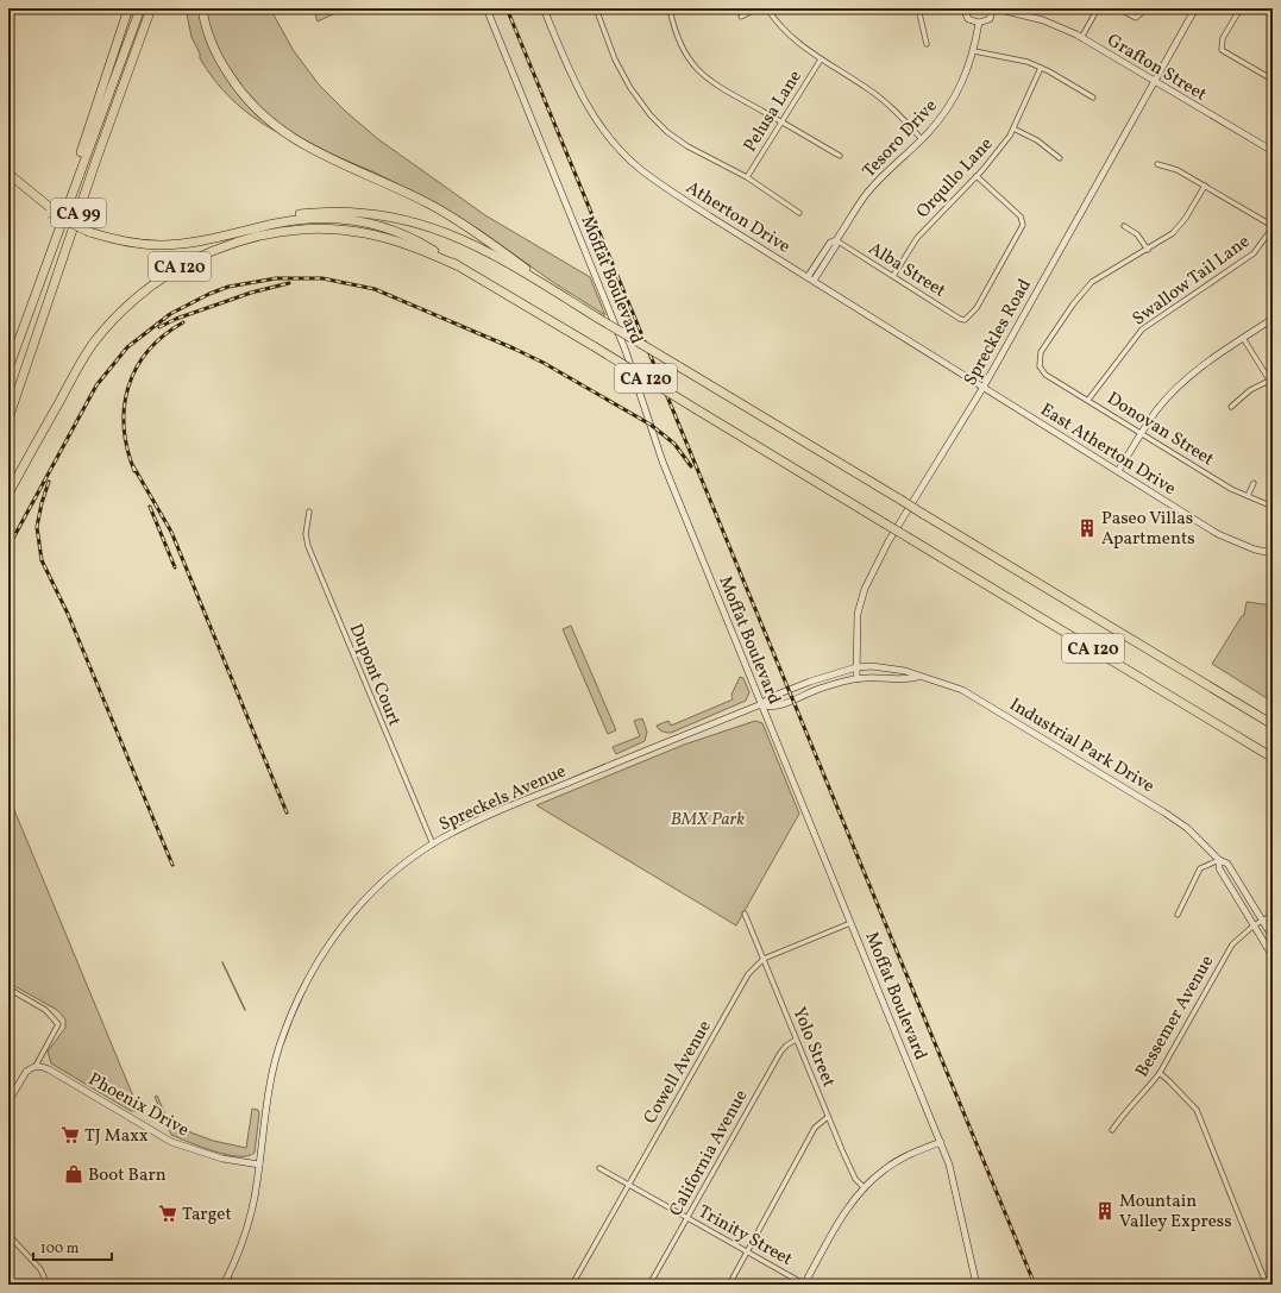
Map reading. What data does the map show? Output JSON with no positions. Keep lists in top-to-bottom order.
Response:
{
  "streets": {
    "highway": ["CA 99", "CA 120"],
    "street": [
      "Grafton Street",
      "Pelusa Lane",
      "Tesoro Drive",
      "Orqullo Lane",
      "Atherton Drive",
      "Alba Street",
      "Moffat Boulevard",
      "Swallow Tail Lane",
      "Spreckles Road",
      "Donovan Street",
      "East Atherton Drive",
      "Dupont Court",
      "Industrial Park Drive",
      "Spreckels Avenue",
      "Bessemer Avenue",
      "Yolo Street",
      "Cowell Avenue",
      "Phoenix Drive",
      "California Avenue",
      "Trinity Street"
    ]
  },
  "crossings": [
    ["Grafton Street", "Spreckles Road"],
    ["Tesoro Drive", "Atherton Drive"],
    ["Tesoro Drive", "Alba Street"],
    ["Orqullo Lane", "Alba Street"],
    ["Atherton Drive", "Spreckles Road"],
    ["Atherton Drive", "East Atherton Drive"],
    ["Moffat Boulevard", "Industrial Park Drive"],
    ["Moffat Boulevard", "Spreckels Avenue"],
    ["Moffat Boulevard", "Cowell Avenue"],
    ["Swallow Tail Lane", "Donovan Street"],
    ["Spreckles Road", "East Atherton Drive"],
    ["Spreckles Road", "Industrial Park Drive"],
    ["Dupont Court", "Spreckels Avenue"],
    ["Industrial Park Drive", "Spreckels Avenue"],
    ["Industrial Park Drive", "Bessemer Avenue"],
    ["Spreckels Avenue", "Phoenix Drive"],
    ["Yolo Street", "Cowell Avenue"],
    ["Yolo Street", "California Avenue"],
    ["Cowell Avenue", "Trinity Street"],
    ["California Avenue", "Trinity Street"]
  ],
  "parks": ["BMX Park"],
  "places": {
    "building": ["Paseo Villas Apartments", "Mountain Valley Express"],
    "supermarket": ["TJ Maxx", "Target"],
    "shop": ["Boot Barn"]
  },
  "scale_bar": "100 m"
}
